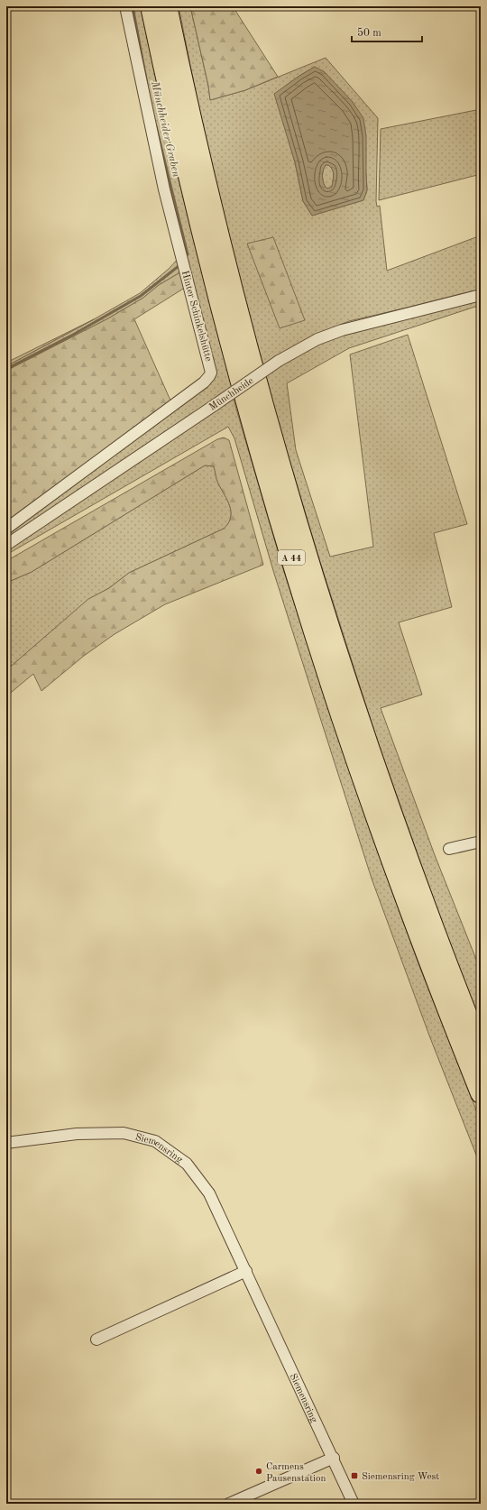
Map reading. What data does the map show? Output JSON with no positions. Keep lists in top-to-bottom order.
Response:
{
  "streets": {
    "highway": ["A 44"],
    "street": ["Hinter Schinkelshütte", "Münchheide", "Siemensring"]
  },
  "water": ["Münchheider Graben"],
  "places": {
    "other": ["Carmens Pausenstation"],
    "transit": ["Siemensring West"]
  },
  "scale_bar": "50 m"
}
